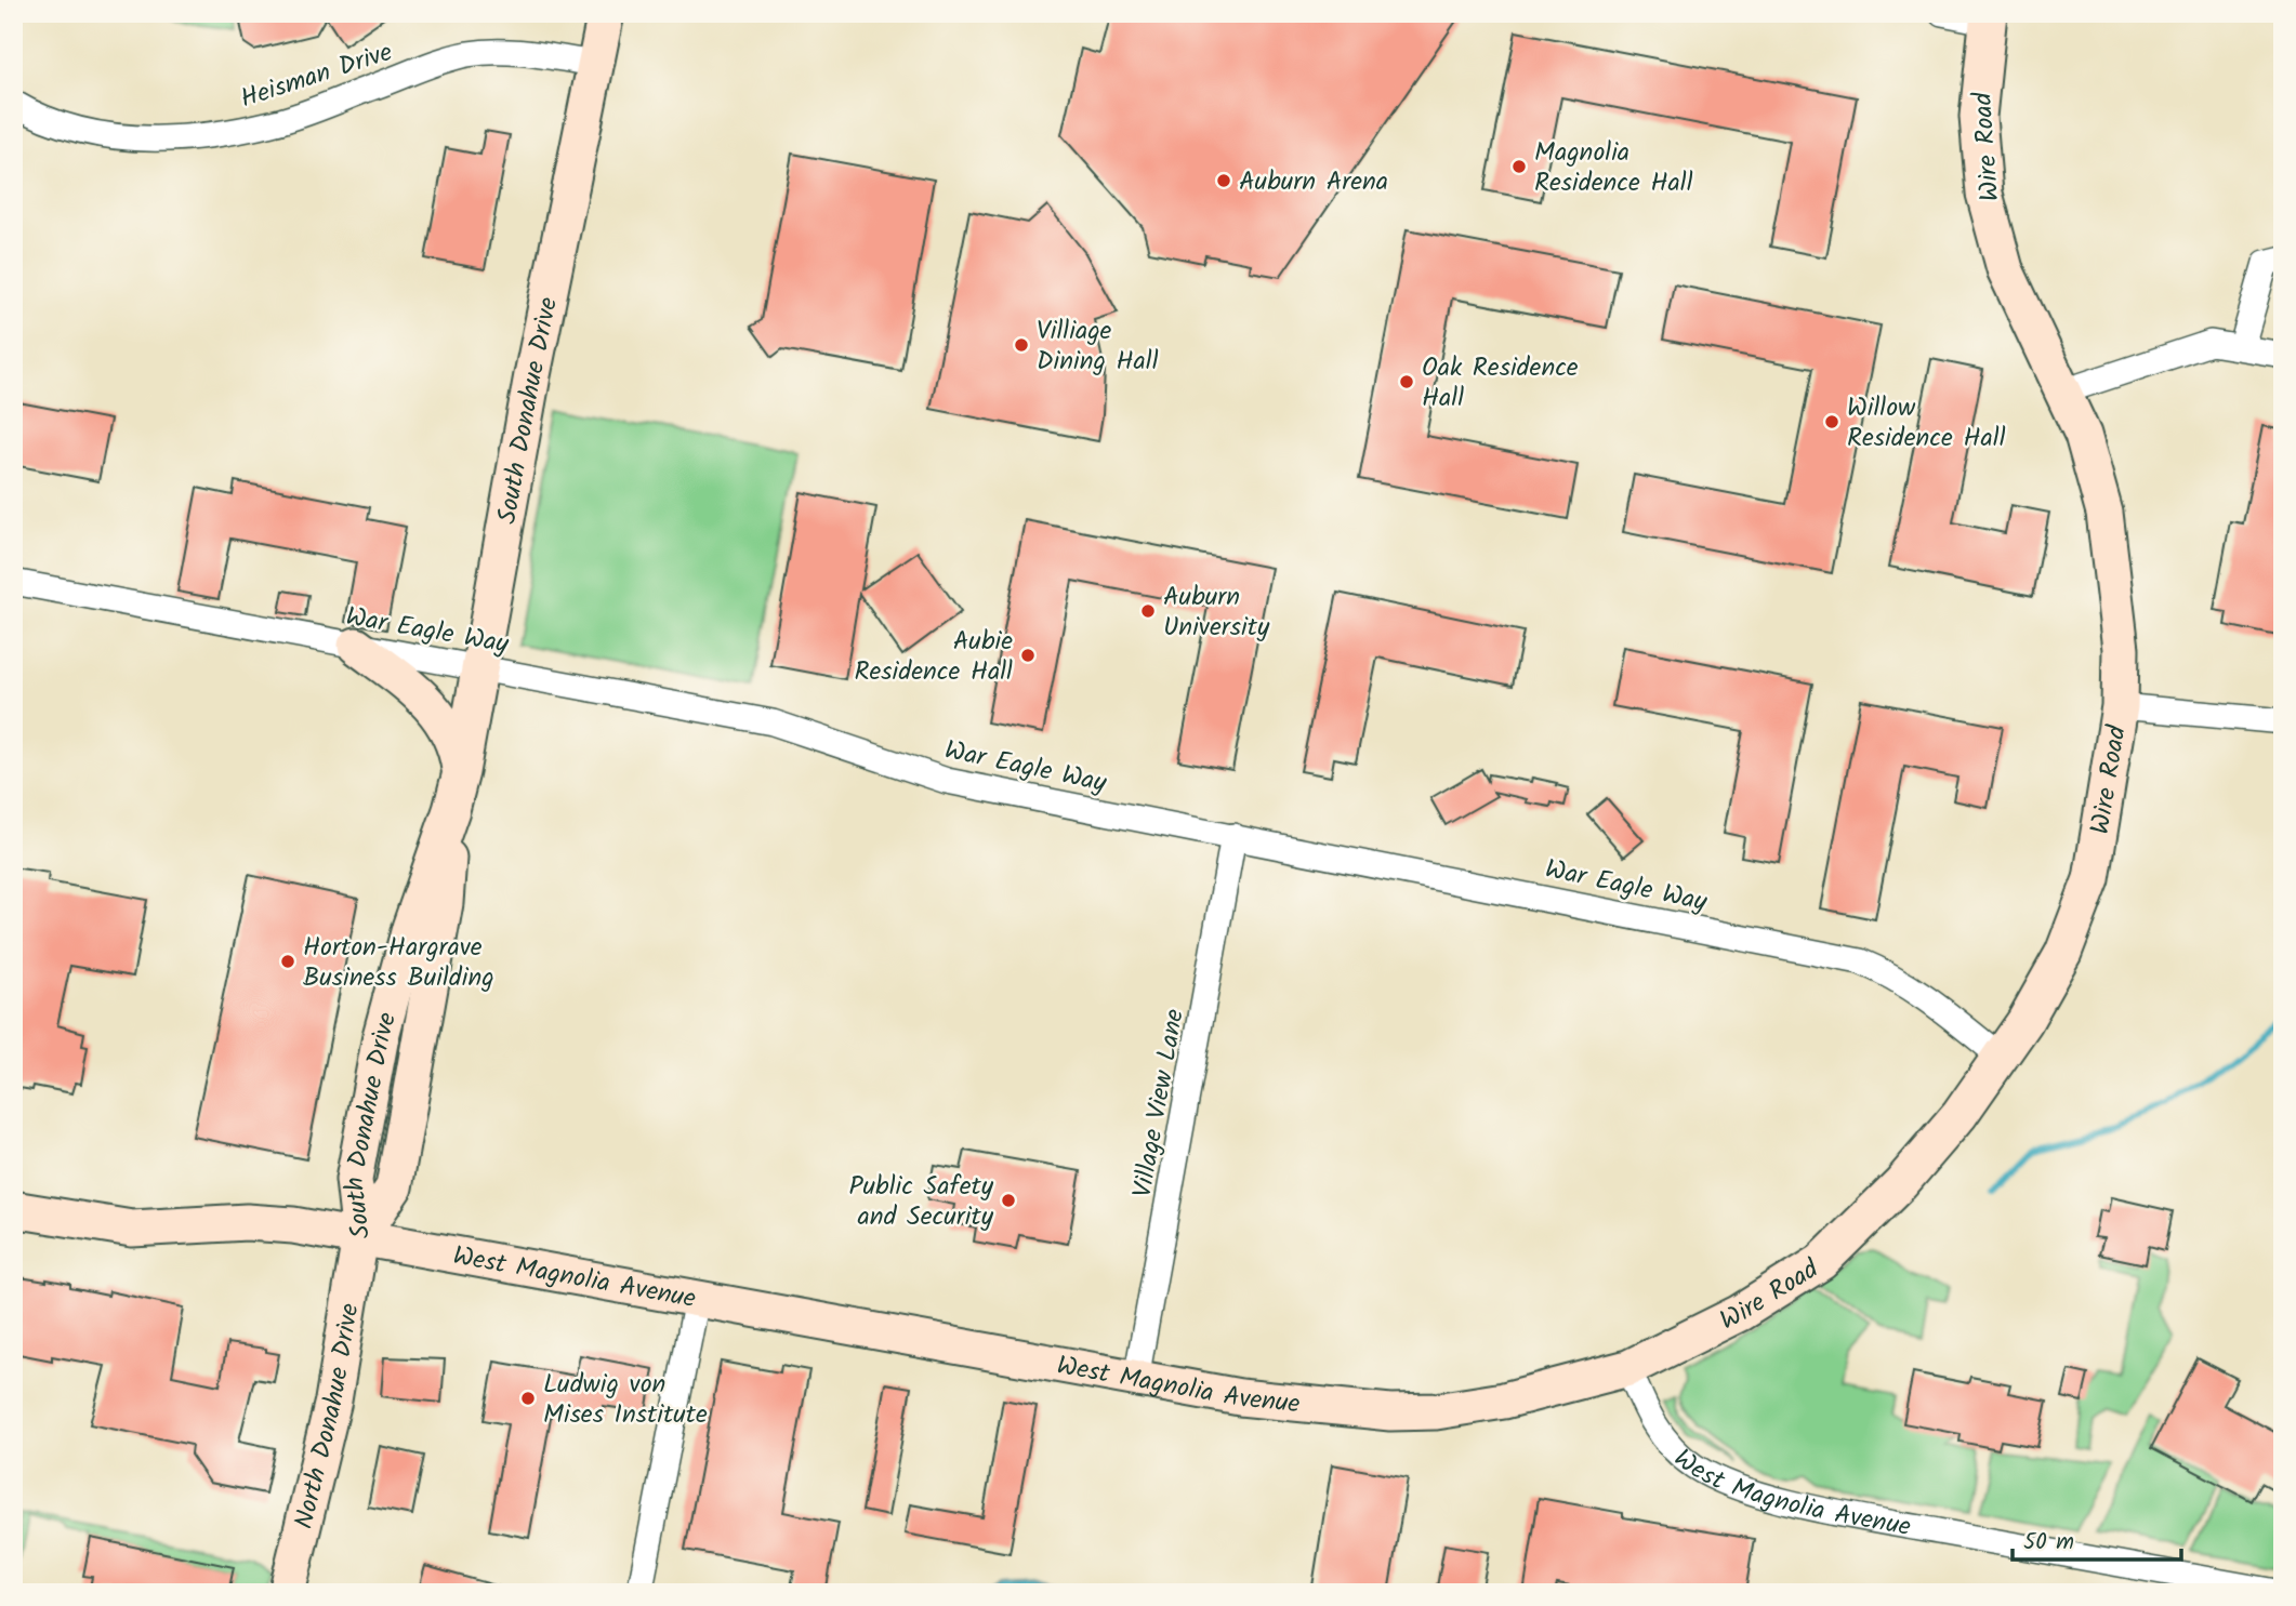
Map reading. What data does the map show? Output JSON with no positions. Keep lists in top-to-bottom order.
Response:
{
  "streets": {
    "street": [
      "Heisman Drive",
      "Wire Road",
      "South Donahue Drive",
      "War Eagle Way",
      "Village View Lane",
      "West Magnolia Avenue",
      "North Donahue Drive"
    ]
  },
  "crossings": [
    ["Heisman Drive", "South Donahue Drive"],
    ["Wire Road", "War Eagle Way"],
    ["Wire Road", "West Magnolia Avenue"],
    ["South Donahue Drive", "War Eagle Way"],
    ["South Donahue Drive", "West Magnolia Avenue"],
    ["South Donahue Drive", "North Donahue Drive"],
    ["War Eagle Way", "Village View Lane"],
    ["Village View Lane", "West Magnolia Avenue"],
    ["West Magnolia Avenue", "North Donahue Drive"]
  ],
  "places": [
    "Magnolia Residence Hall",
    "Auburn Arena",
    "Villiage Dining Hall",
    "Oak Residence Hall",
    "Willow Residence Hall",
    "Auburn University",
    "Aubie Residence Hall",
    "Horton-Hargrave Business Building",
    "Public Safety and Security",
    "Ludwig von Mises Institute"
  ],
  "scale_bar": "50 m"
}
